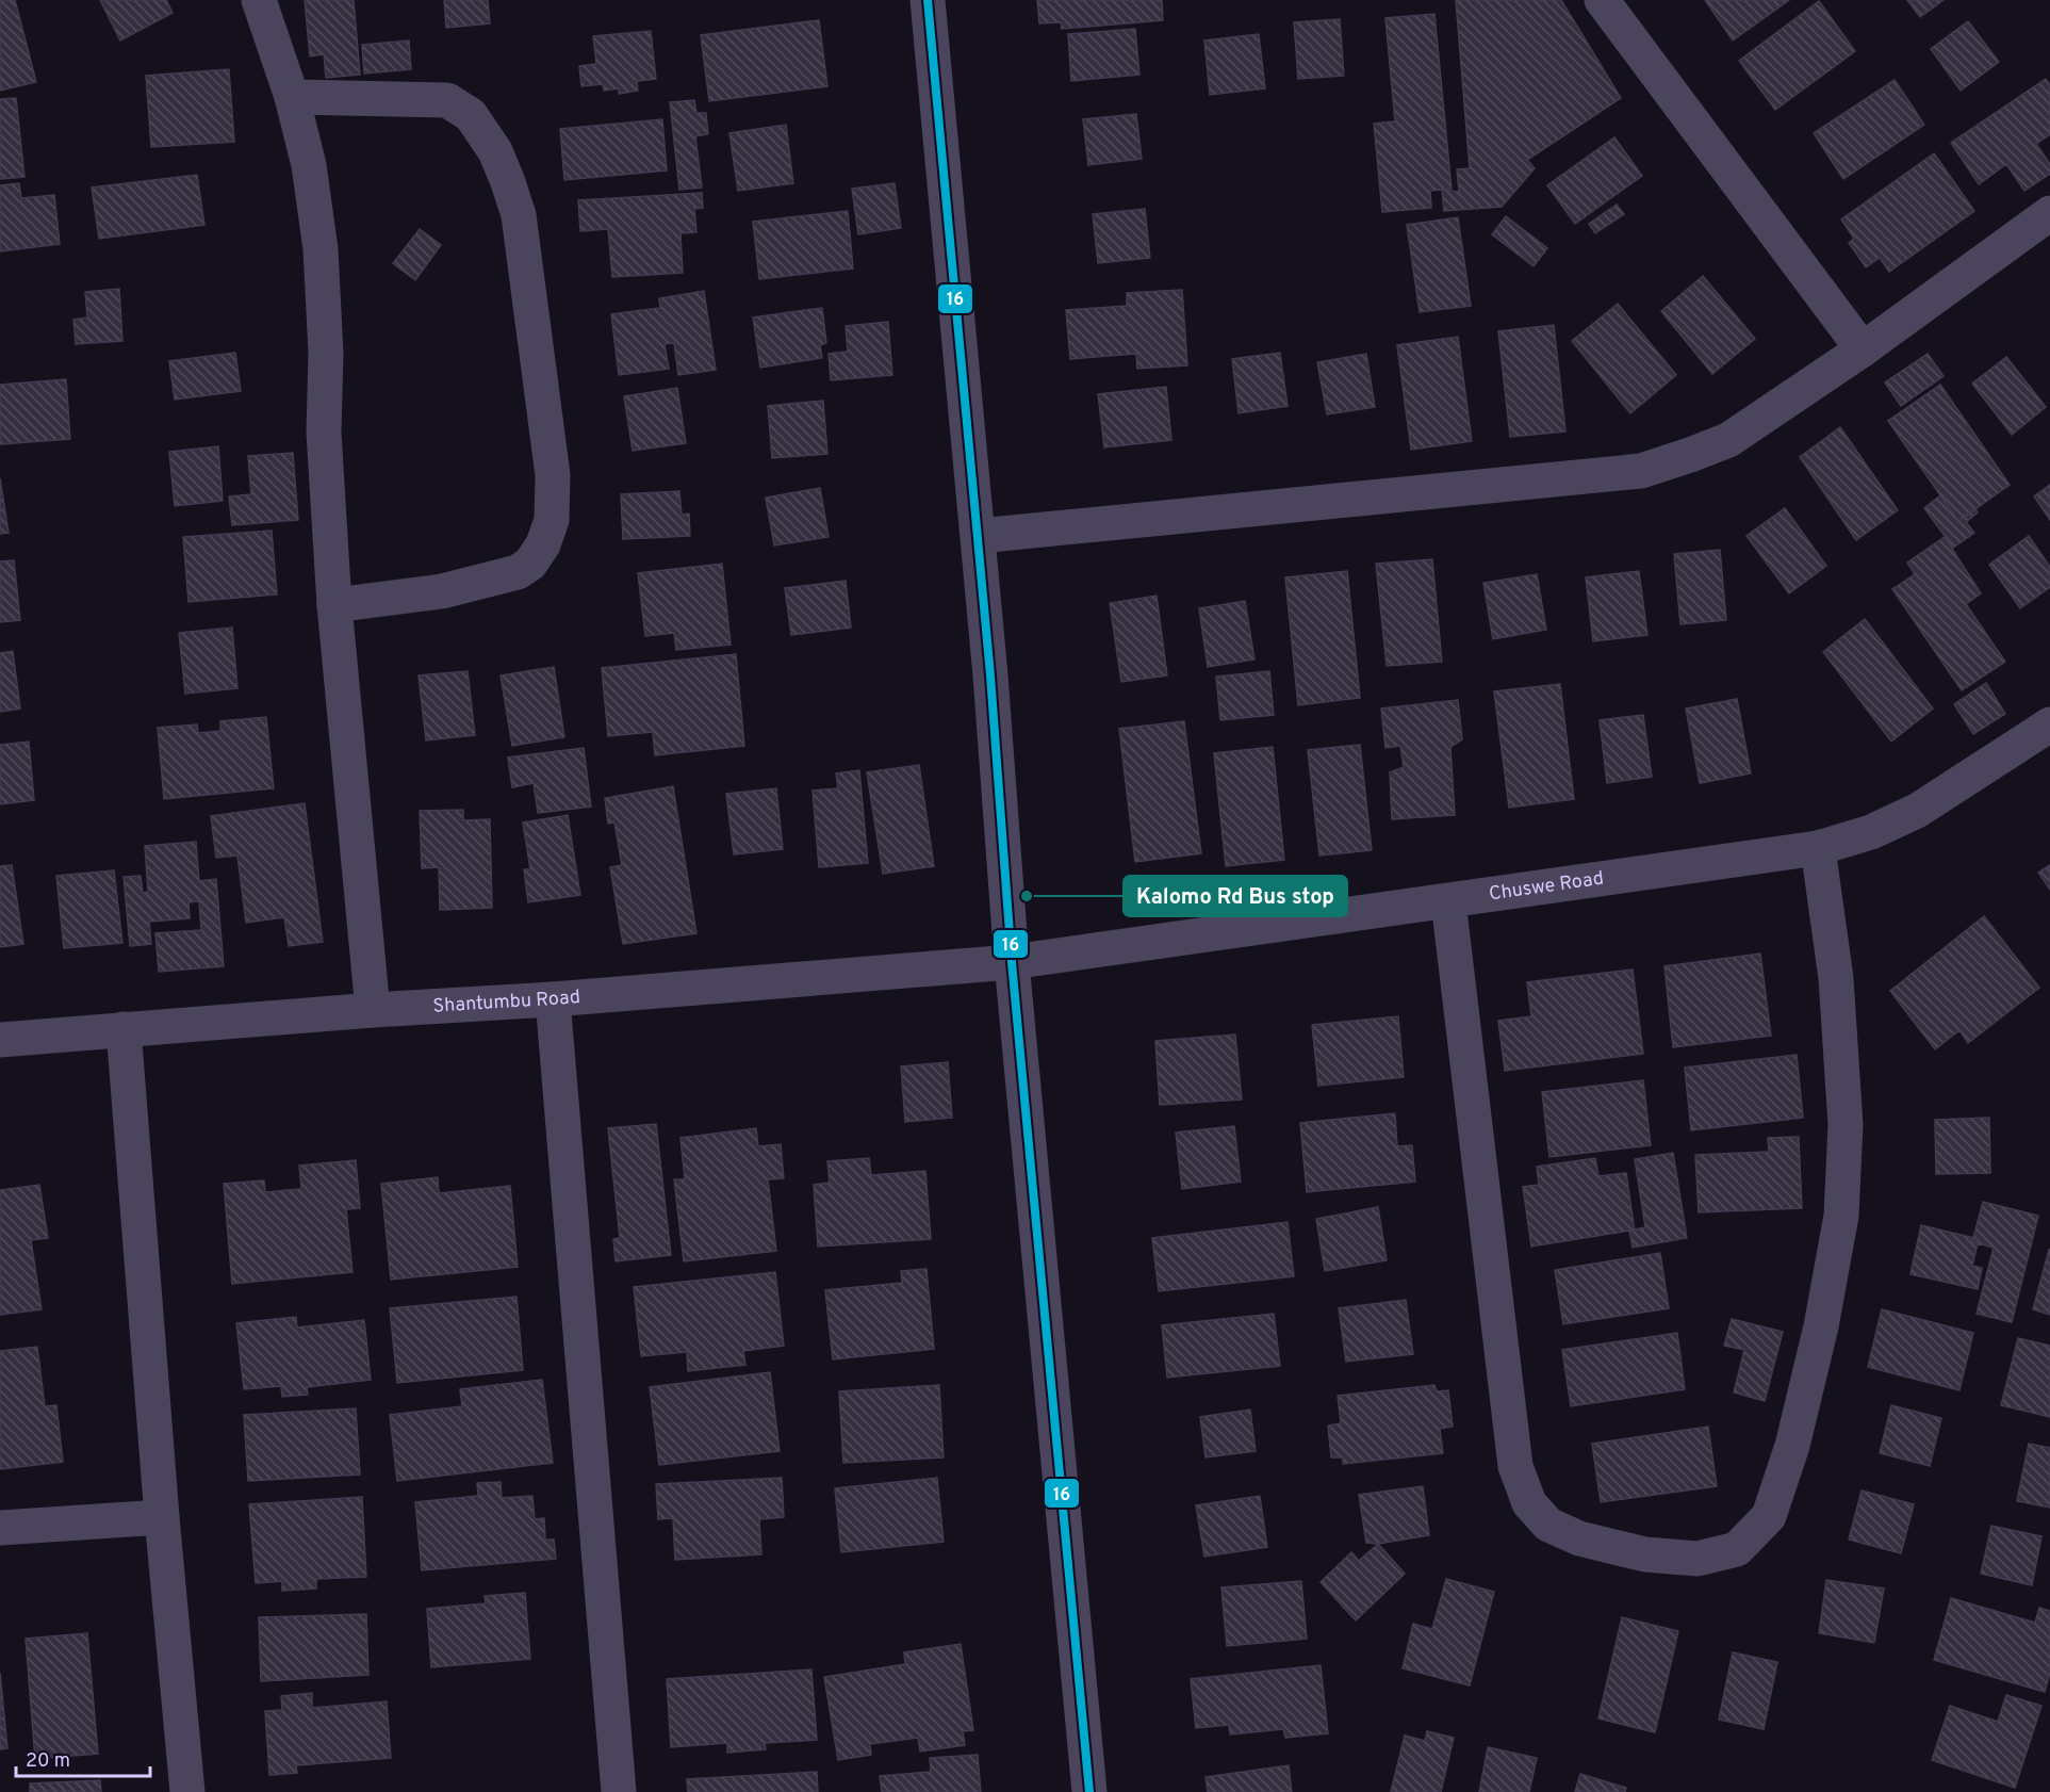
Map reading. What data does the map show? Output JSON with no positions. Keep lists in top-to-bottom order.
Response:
{
  "streets": {
    "street": ["Chuswe Road", "Shantumbu Road"]
  },
  "crossings": [
    ["Chuswe Road", "Shantumbu Road"]
  ],
  "places": ["Kalomo Rd Bus stop"],
  "lines": ["transit line 16"],
  "scale_bar": "20 m"
}
